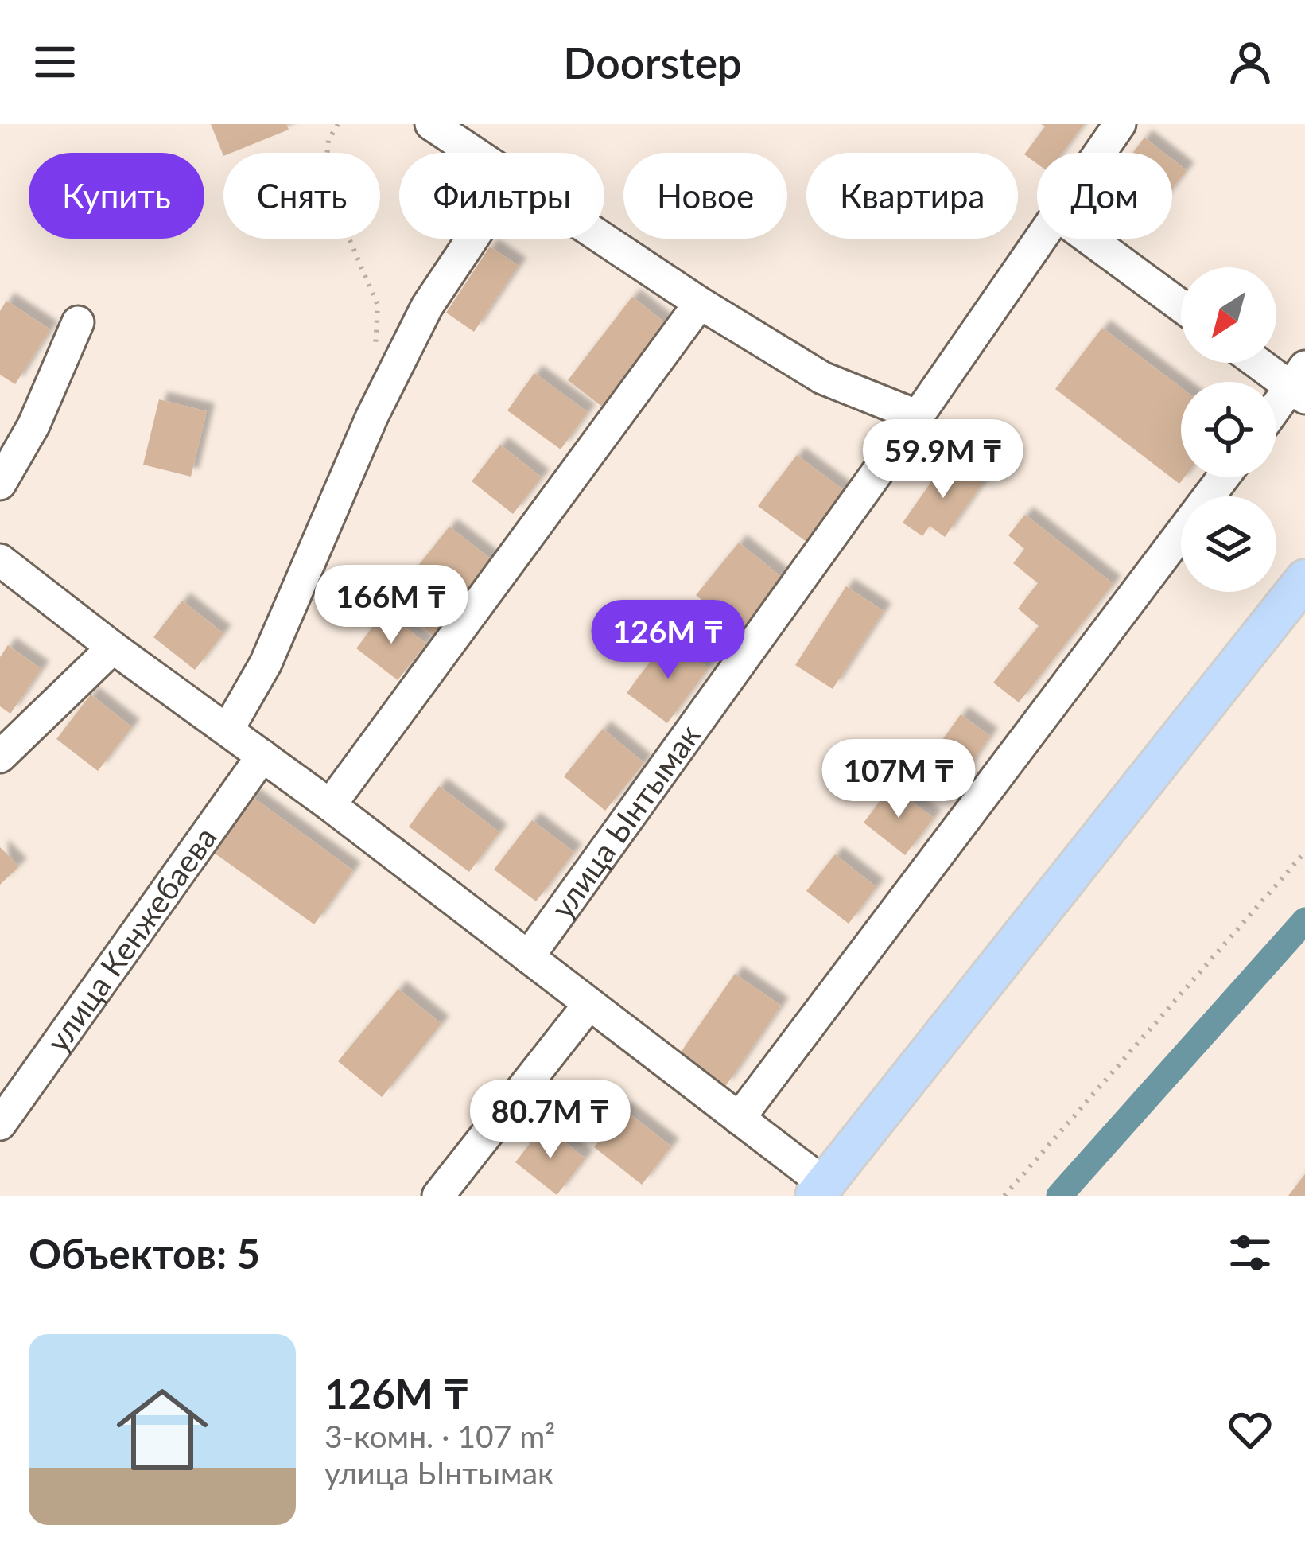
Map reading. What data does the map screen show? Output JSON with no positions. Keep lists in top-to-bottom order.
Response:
{
  "streets": {
    "street": ["улица Ынтымак", "улица Кенжебаева"]
  },
  "north": "bottom left",
  "page": {
    "header": "Doorstep",
    "chip": [
      "Купить",
      "Снять",
      "Фильтры",
      "Новое",
      "Квартира",
      "Дом"
    ],
    "price": [
      "59.9M ₸",
      "166M ₸",
      "126M ₸",
      "107M ₸",
      "80.7M ₸"
    ],
    "heading": "Объектов: 5",
    "list": [
      {
        "name": "126M ₸",
        "note": "3-комн. · 107 m² · улица Ынтымак"
      }
    ]
  }
}
